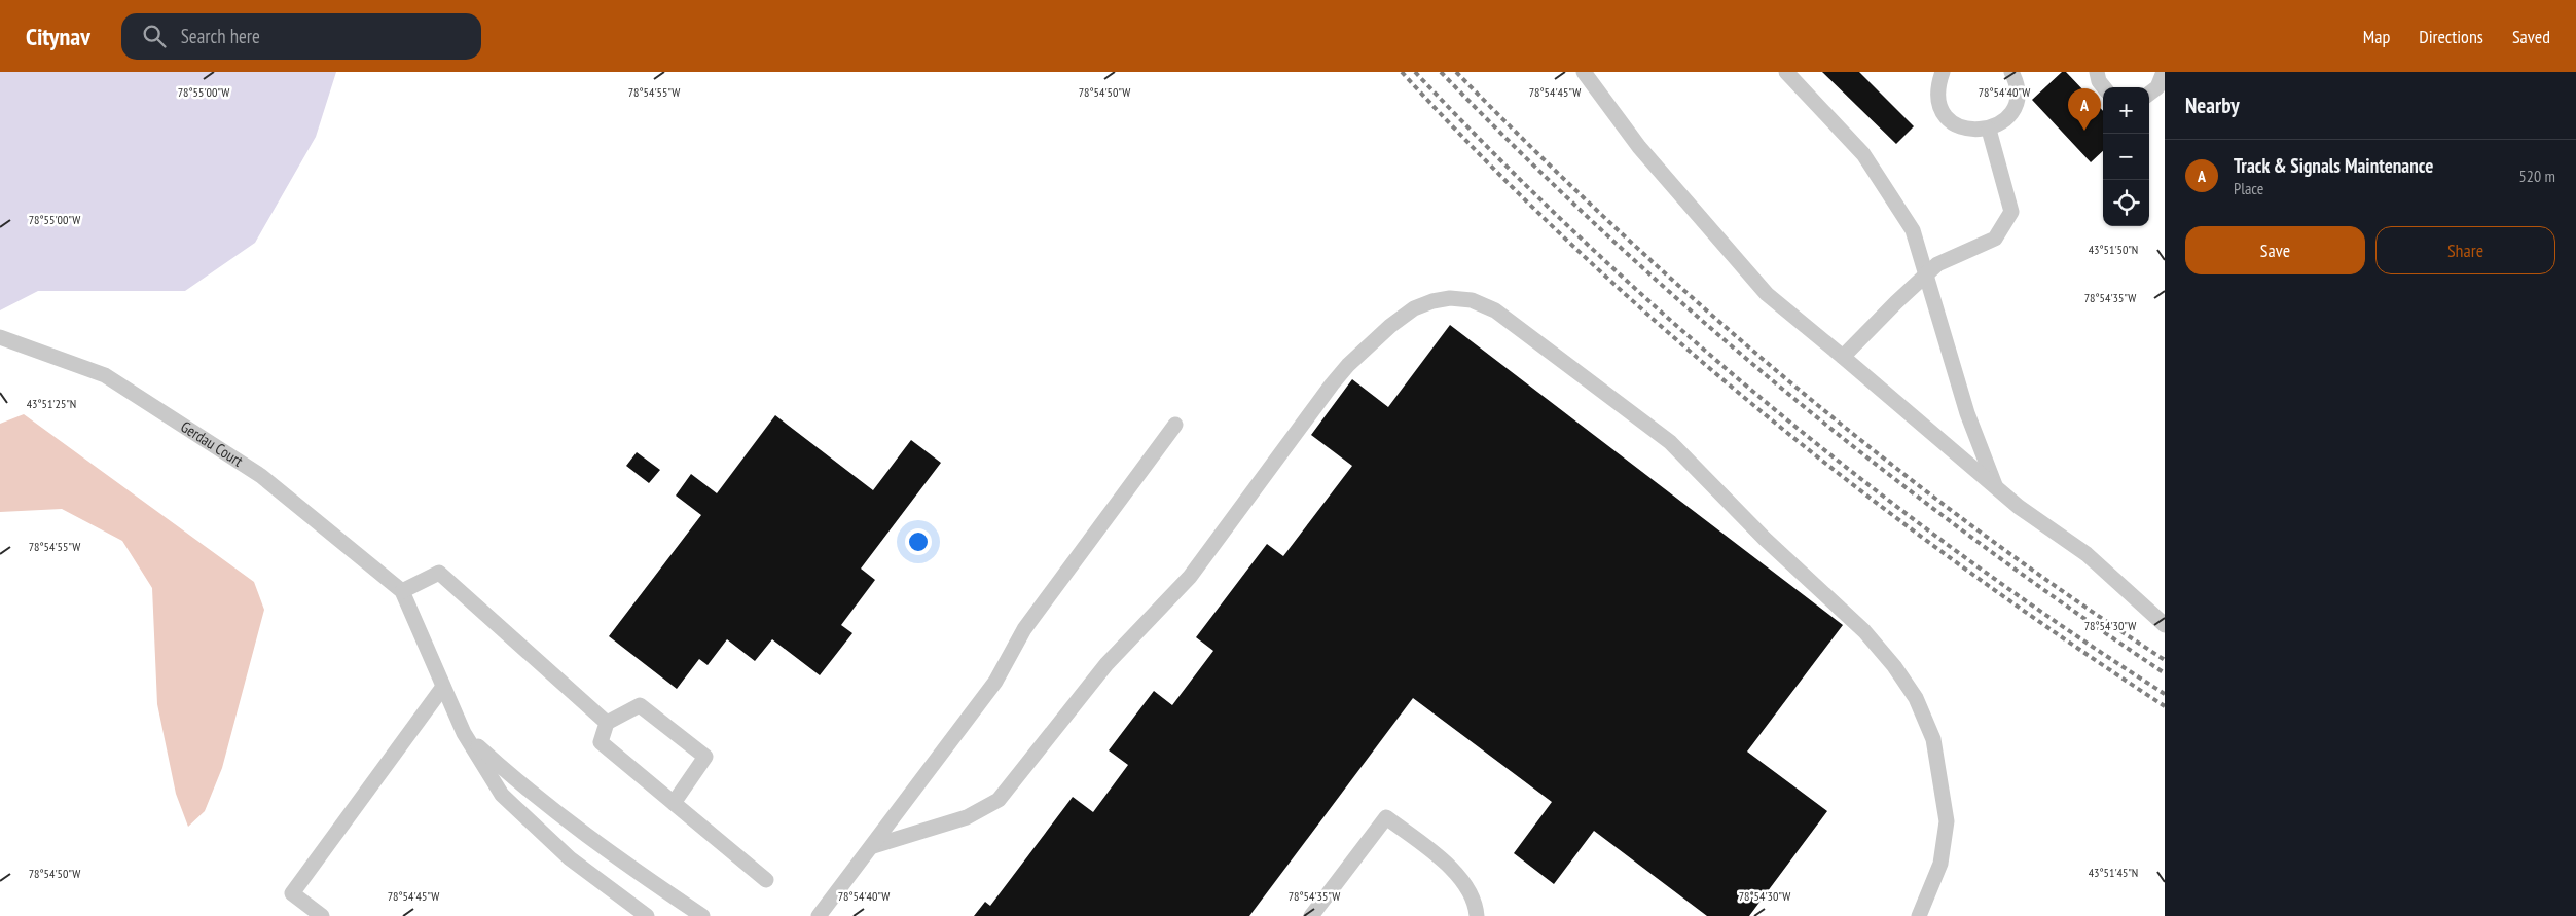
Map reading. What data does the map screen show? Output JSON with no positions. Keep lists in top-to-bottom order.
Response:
{
  "streets": {
    "lane": ["Gerdau Court"]
  },
  "page": {
    "header": "Citynav",
    "search": "Search here",
    "nav": ["Map", "Directions", "Saved"],
    "heading": "Nearby",
    "map_buttons": ["+", "−"],
    "pins": "A",
    "list": [
      {
        "mark": "A",
        "name": "Track & Signals Maintenance",
        "note": "Place",
        "value": "520 m"
      }
    ],
    "buttons": ["Save", "Share"]
  },
  "coordinates": [
    "78°55'00\"W",
    "78°54'55\"W",
    "78°54'50\"W",
    "78°54'45\"W",
    "78°54'40\"W",
    "43°51'50\"N",
    "78°54'35\"W",
    "43°51'25\"N",
    "78°54'30\"W",
    "43°51'45\"N"
  ]
}
